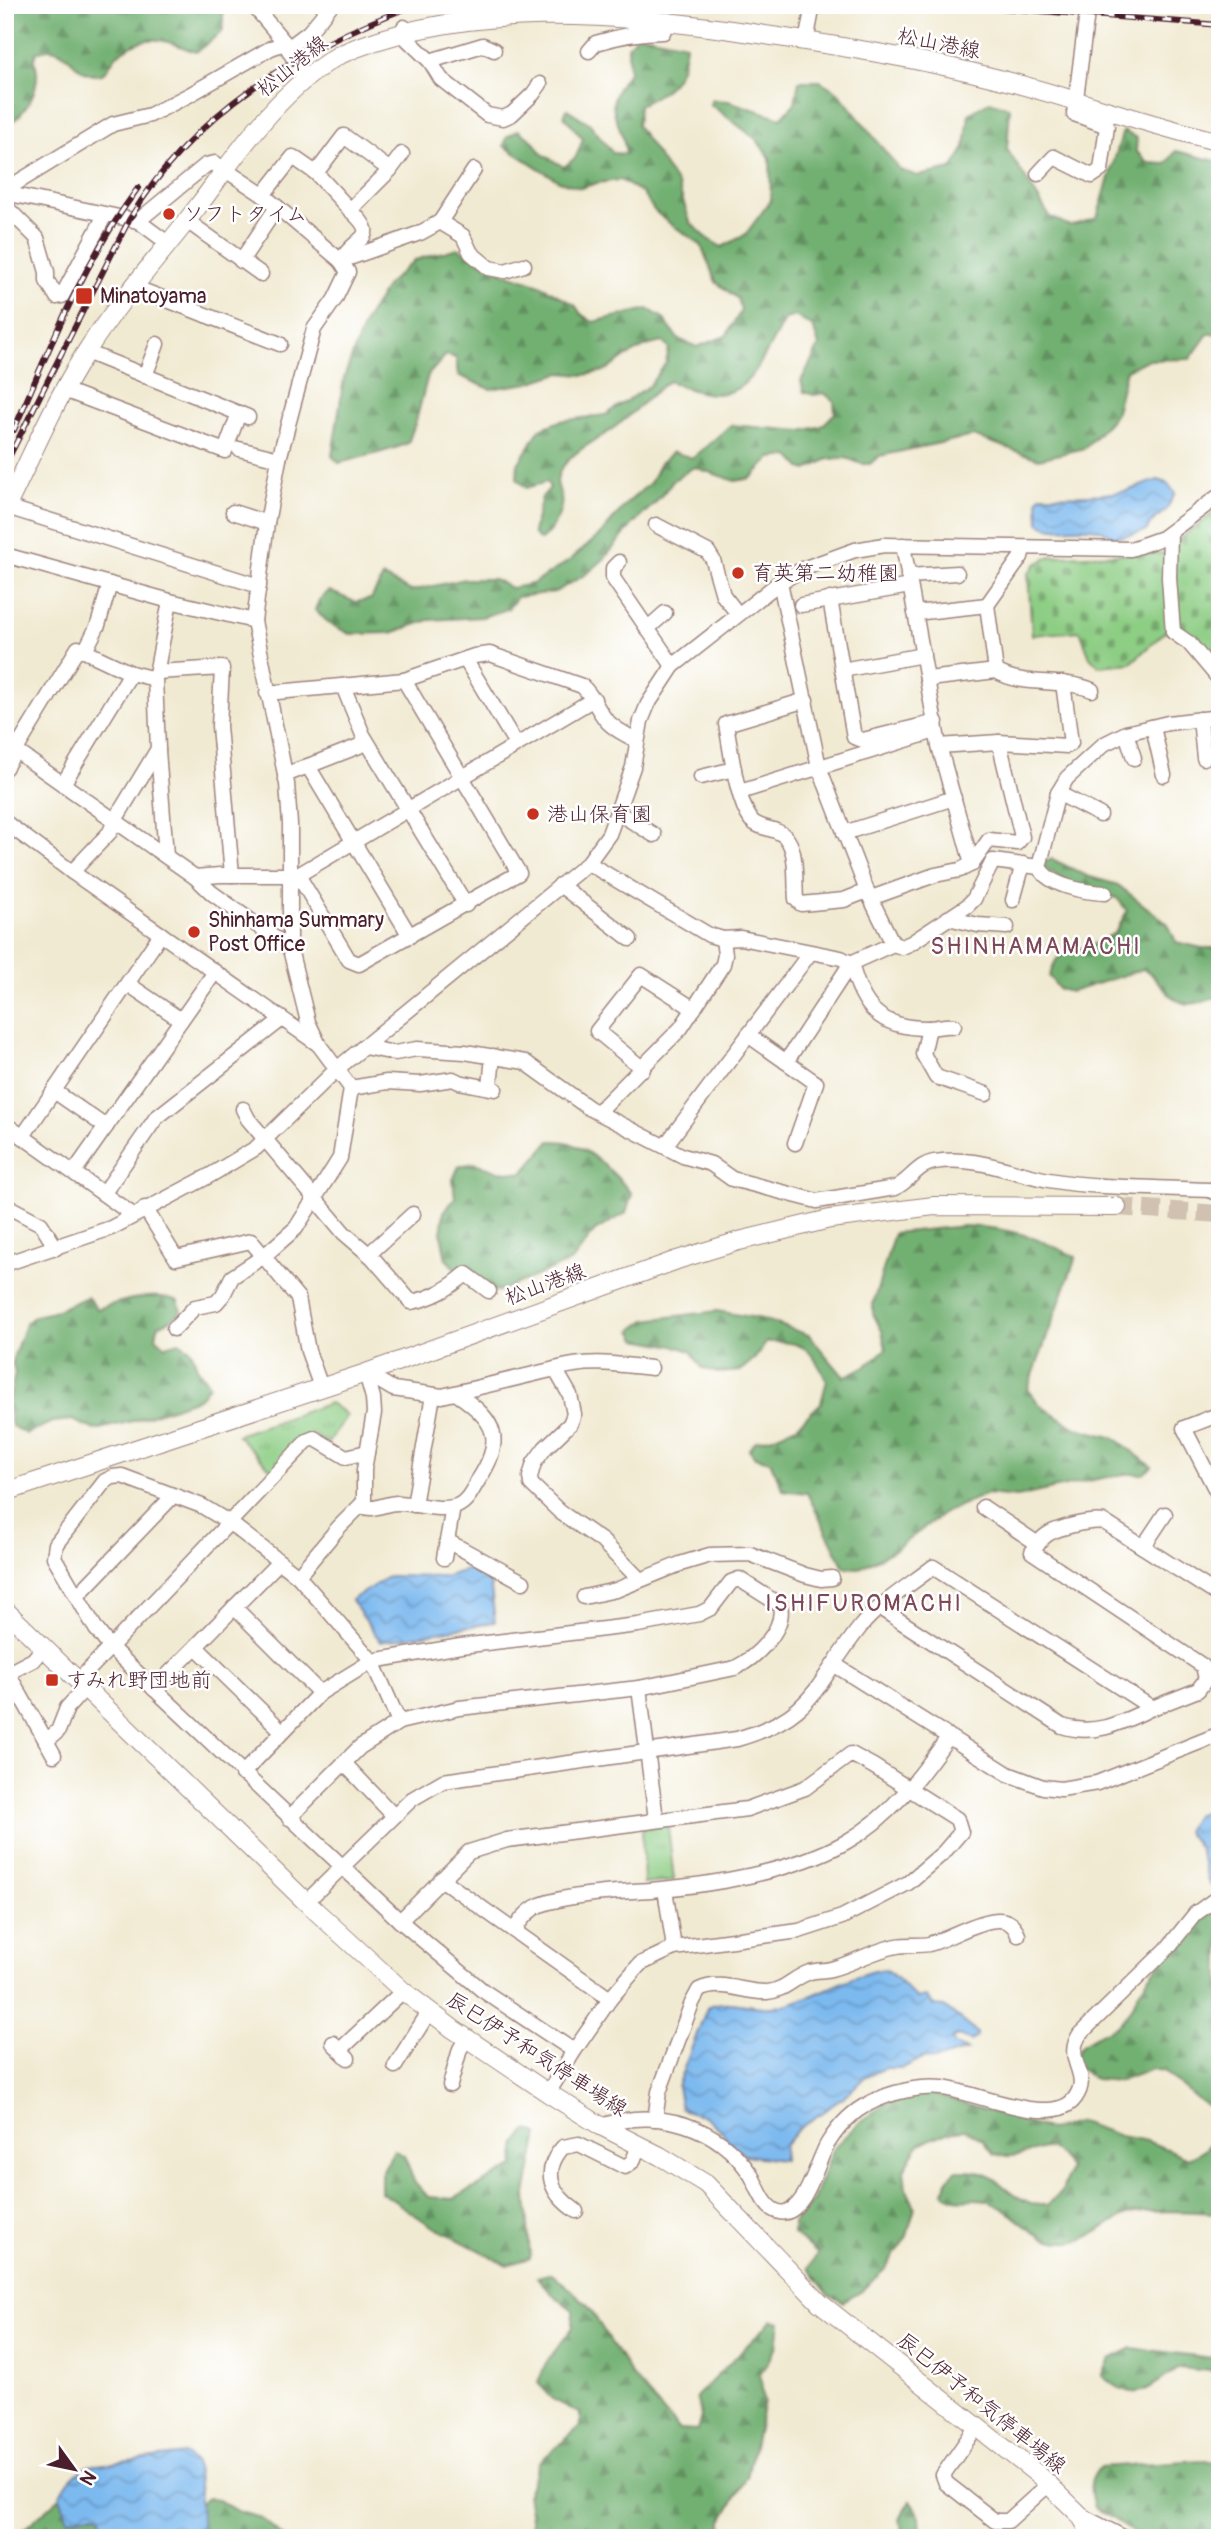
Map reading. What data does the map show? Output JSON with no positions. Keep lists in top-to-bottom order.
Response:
{
  "streets": {
    "main road": ["松山港線", "辰巳伊予和気停車場線"]
  },
  "districts": ["SHINHAMAMACHI", "ISHIFUROMACHI"],
  "places": {
    "other": [
      "ソフトタイム",
      "育英第二幼稚園",
      "港山保育園",
      "Shinhama Summary Post Office"
    ],
    "transit": ["Minatoyama", "すみれ野団地前"]
  },
  "north": "bottom right"
}
